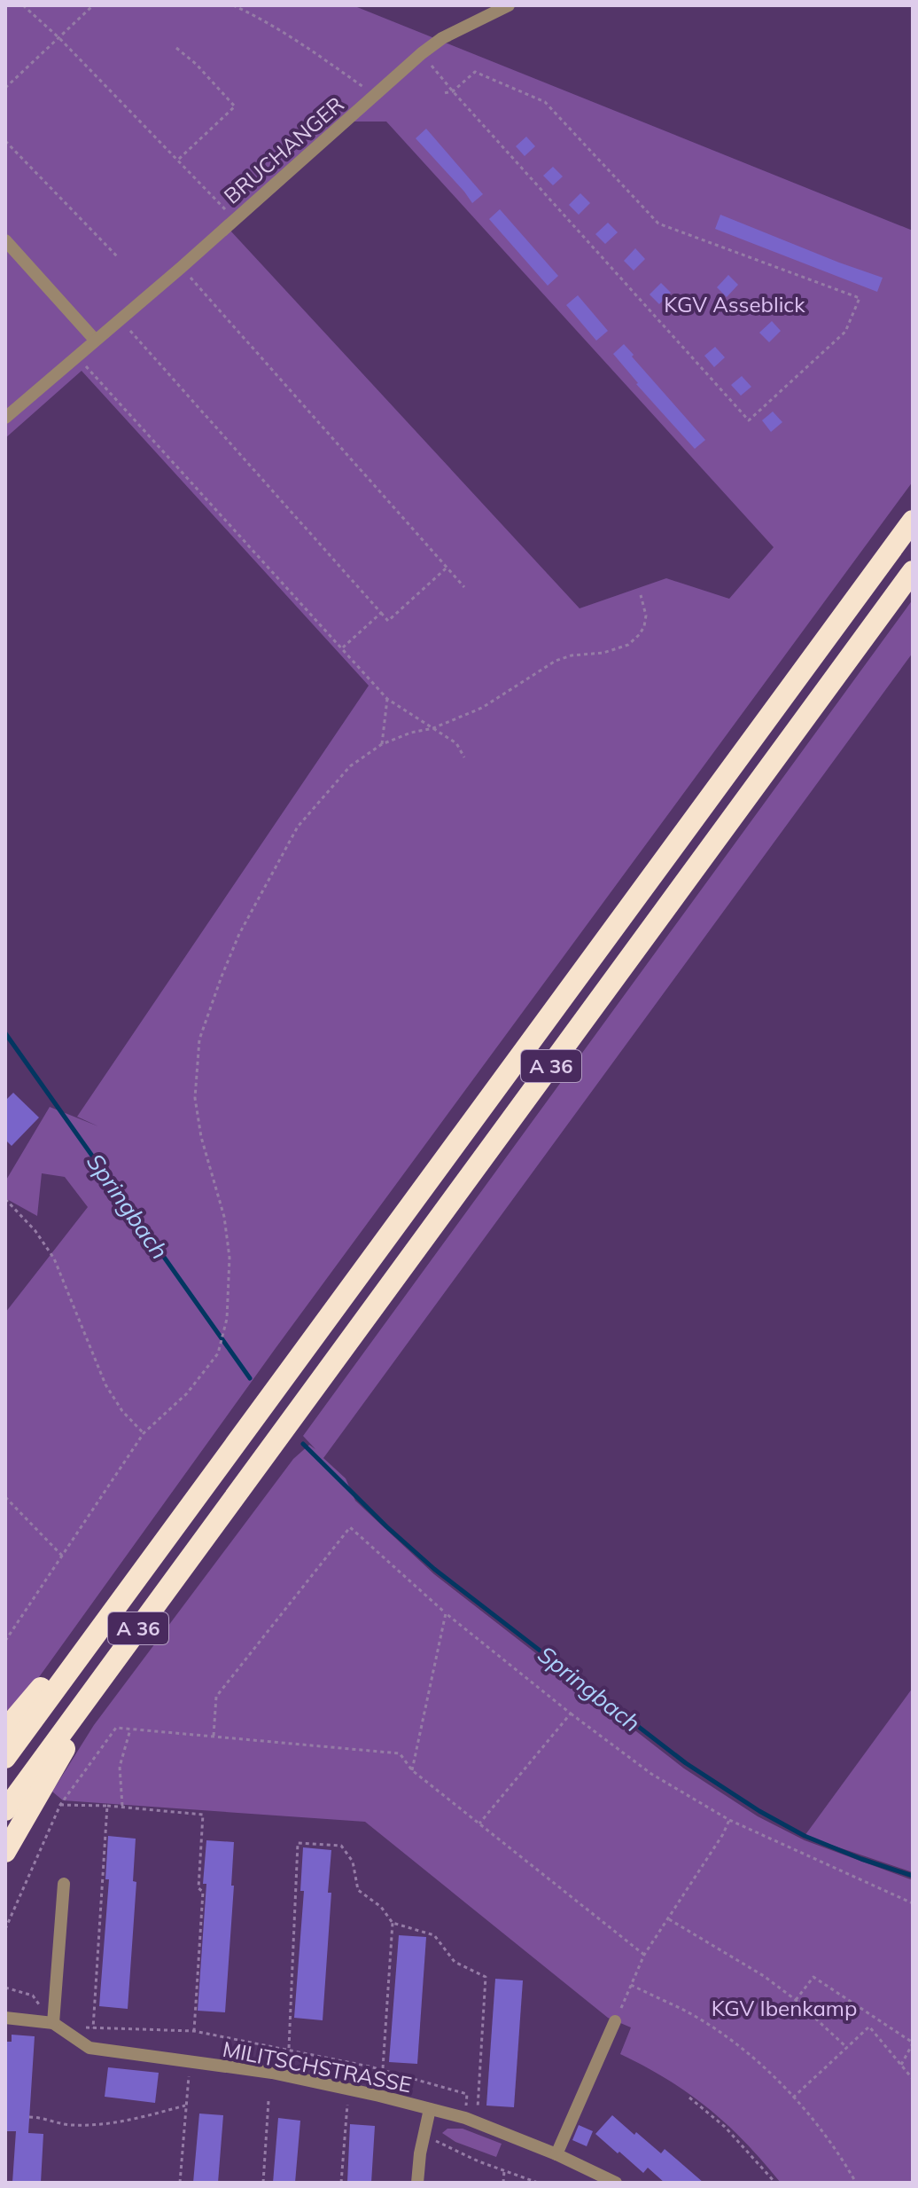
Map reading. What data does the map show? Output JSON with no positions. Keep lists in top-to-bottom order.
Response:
{
  "streets": {
    "highway": ["A 36"],
    "street": ["BRUCHANGER", "MILITSCHSTRASSE"]
  },
  "water": ["Springbach"],
  "parks": ["KGV Asseblick", "KGV Ibenkamp"]
}
